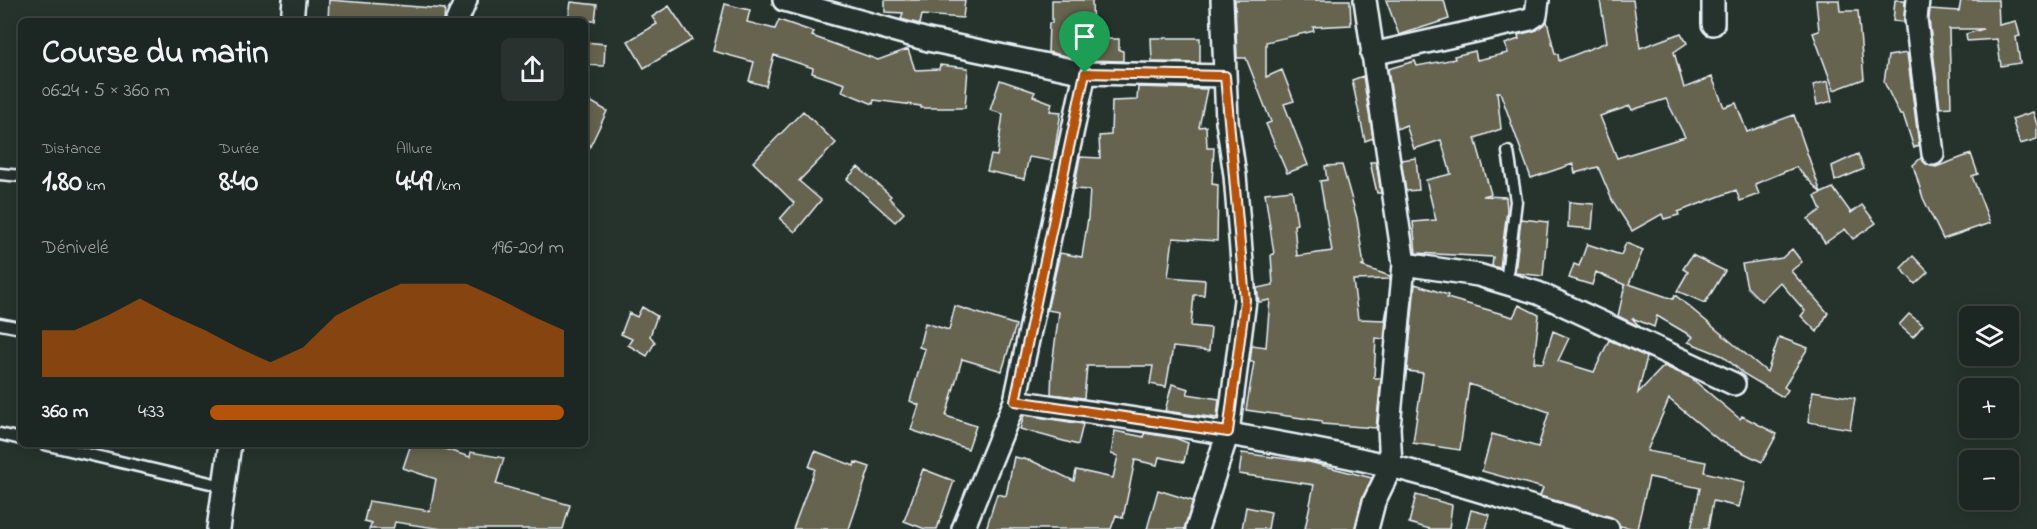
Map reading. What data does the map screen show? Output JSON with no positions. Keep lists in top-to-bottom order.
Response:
{
  "page": {
    "heading": ["Course du matin", "06:24 · 5 × 360 m"],
    "stats": [
      ["Distance", "1.80 km"],
      ["Durée", "8:40"],
      ["Allure", "4:49 /km"]
    ],
    "chart": ["Dénivelé", "196–201 m"],
    "map_buttons": ["+", "−"],
    "list": [
      {
        "name": "360 m",
        "note": "4:33"
      }
    ]
  }
}
